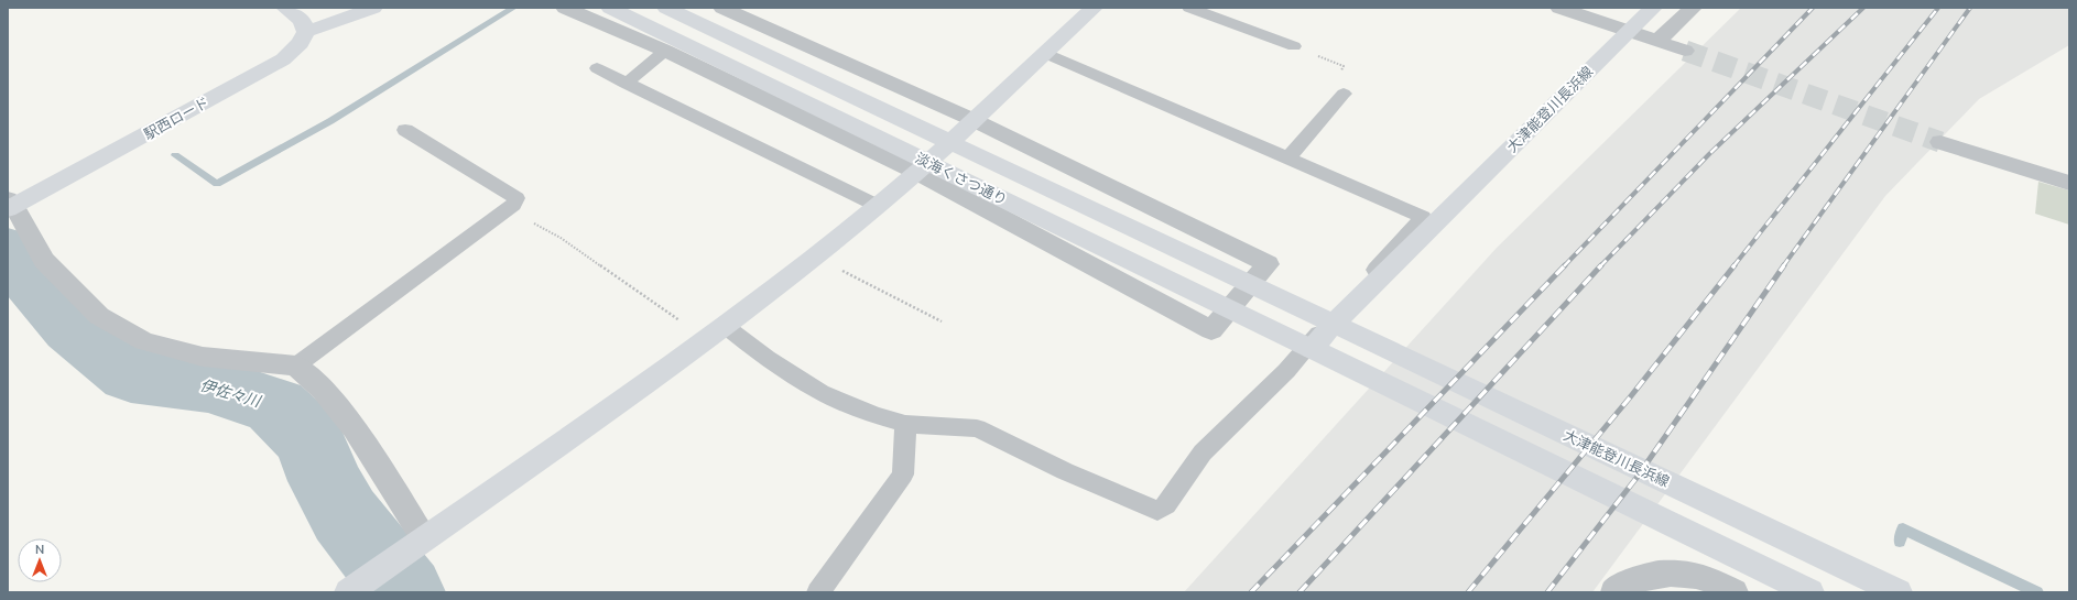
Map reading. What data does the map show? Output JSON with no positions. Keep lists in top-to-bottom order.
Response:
{
  "streets": {
    "street": ["大津能登川長浜線", "駅西ロード", "淡海くさつ通り"]
  },
  "crossings": [
    ["大津能登川長浜線", "淡海くさつ通り"]
  ],
  "water": ["伊佐々川"],
  "north": "top"
}
